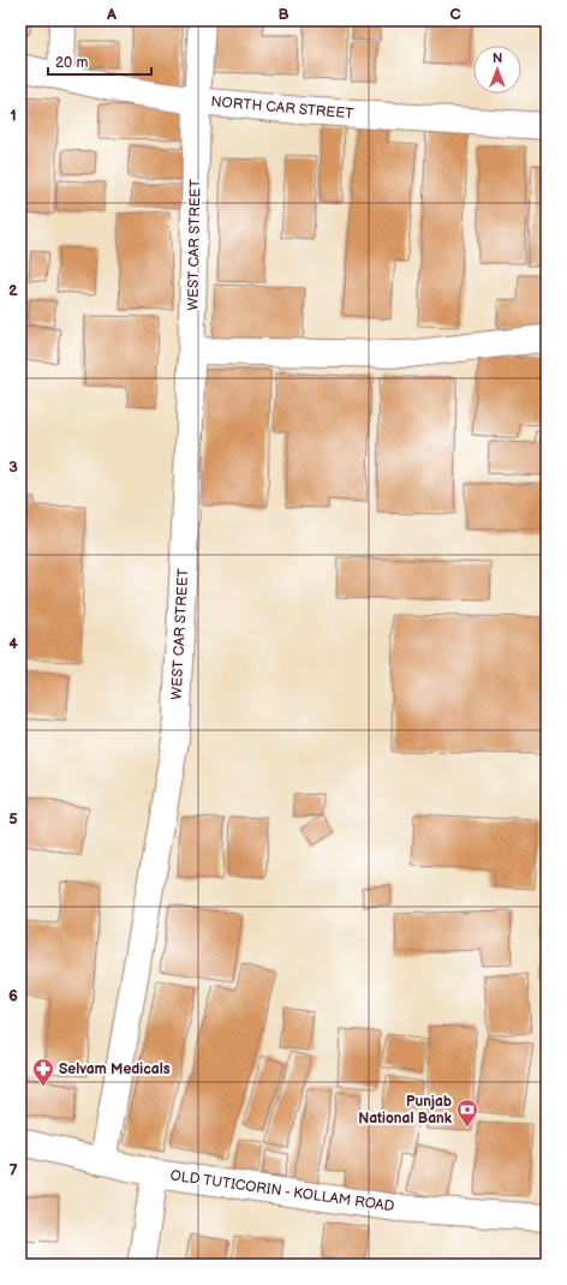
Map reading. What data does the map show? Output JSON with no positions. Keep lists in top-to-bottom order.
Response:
{
  "streets": {
    "street": ["NORTH CAR STREET", "WEST CAR STREET", "OLD TUTICORIN - KOLLAM ROAD"]
  },
  "crossings": [
    ["NORTH CAR STREET", "WEST CAR STREET"],
    ["WEST CAR STREET", "OLD TUTICORIN - KOLLAM ROAD"]
  ],
  "places": {
    "pharmacy": ["Selvam Medicals"],
    "bank": ["Punjab National Bank"]
  },
  "scale_bar": "20 m",
  "north": "top",
  "grid": {
    "columns": ["A", "B", "C"],
    "rows": [
      "1",
      "2",
      "3",
      "4",
      "5",
      "6",
      "7"
    ]
  }
}
